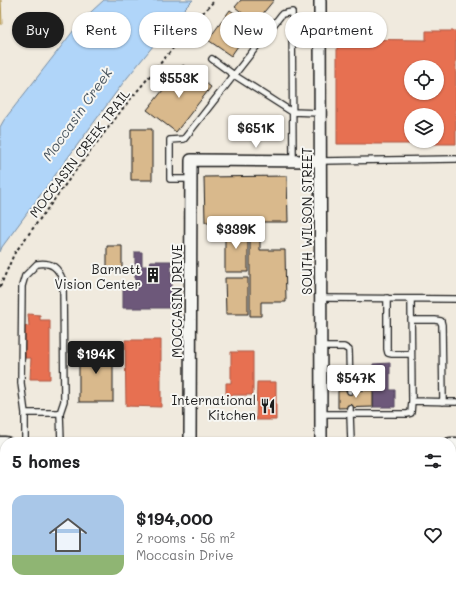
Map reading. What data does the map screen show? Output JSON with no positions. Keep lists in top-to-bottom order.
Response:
{
  "streets": {
    "street": ["SOUTH WILSON STREET", "MOCCASIN DRIVE"],
    "path": ["MOCCASIN CREEK TRAIL"]
  },
  "water": ["Moccasin Creek"],
  "places": {
    "building": ["Barnett Vision Center"],
    "restaurant": ["International Kitchen"]
  },
  "page": {
    "chip": [
      "Buy",
      "Rent",
      "Filters",
      "New",
      "Apartment"
    ],
    "price": [
      "$553K",
      "$651K",
      "$339K",
      "$194K",
      "$547K"
    ],
    "heading": "5 homes",
    "list": [
      {
        "name": "$194,000",
        "note": "2 rooms · 56 m² · Moccasin Drive"
      }
    ]
  }
}
